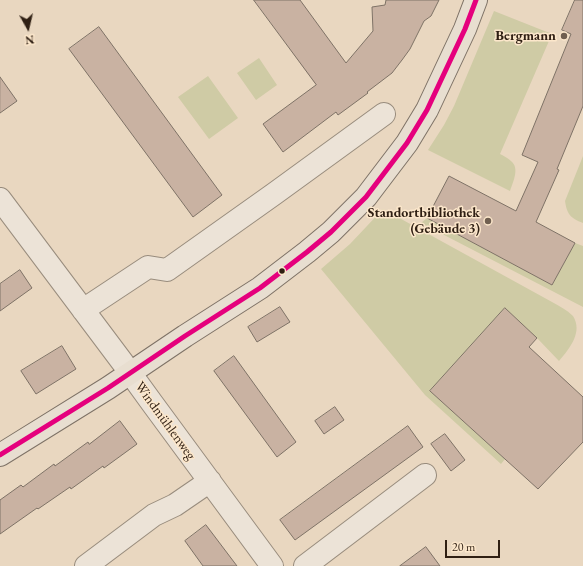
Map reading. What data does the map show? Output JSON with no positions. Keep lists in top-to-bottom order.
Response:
{
  "streets": {
    "street": ["Windmühlenweg"]
  },
  "places": ["Bergmann", "Standortbibliothek (Gebäude 3)"],
  "scale_bar": "20 m",
  "north": "bottom"
}
